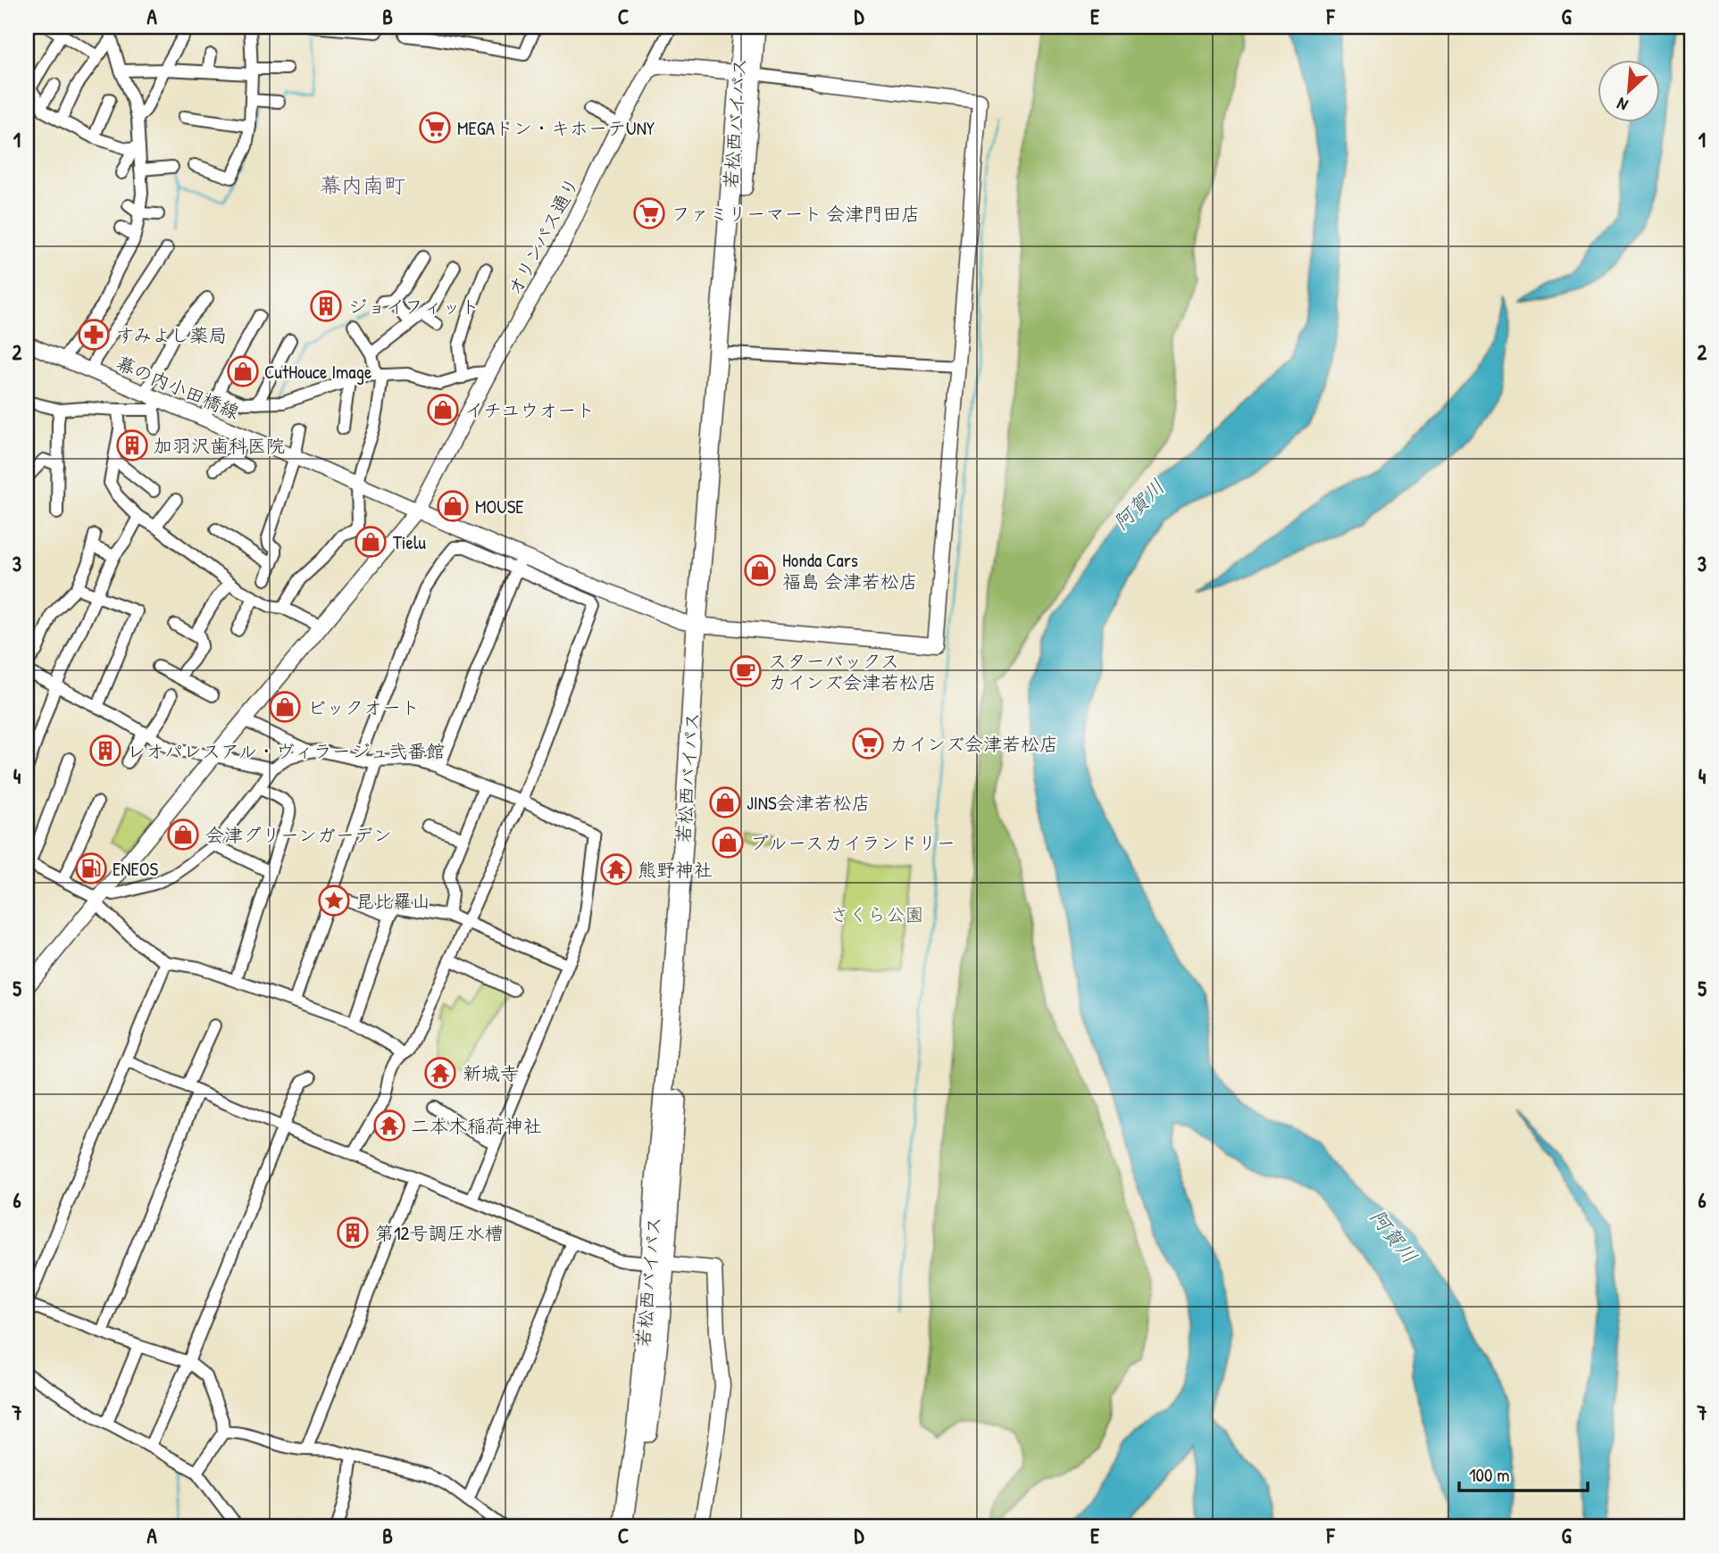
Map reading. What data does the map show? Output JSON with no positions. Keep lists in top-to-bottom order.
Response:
{
  "streets": {
    "highway": ["若松西バイパス"],
    "street": ["オリンパス通り", "幕の内小田橋線"]
  },
  "crossings": [
    ["若松西バイパス", "幕の内小田橋線"],
    ["オリンパス通り", "幕の内小田橋線"]
  ],
  "districts": ["幕内南町"],
  "water": ["阿賀川"],
  "parks": ["さくら公園"],
  "places": {
    "supermarket": ["MEGAドン・キホーテUNY", "ファミリーマート 会津門田店", "カインズ会津若松店"],
    "building": [
      "ジョイフィット",
      "加羽沢歯科医院",
      "レオパレスアル・ヴィラージュ弐番館",
      "第12号調圧水槽"
    ],
    "pharmacy": ["すみよし薬局"],
    "shop": [
      "CutHouce Image",
      "イチユウオート",
      "MOUSE",
      "Tielu",
      "Honda Cars 福島 会津若松店",
      "ビックオート",
      "JINS会津若松店",
      "会津グリーンガーデン",
      "ブルースカイランドリー"
    ],
    "cafe": ["スターバックス カインズ会津若松店"],
    "fuel station": ["ENEOS"],
    "temple": ["熊野神社", "新城寺", "二本木稲荷神社"],
    "place": ["昆比羅山"]
  },
  "scale_bar": "100 m",
  "north": "bottom left",
  "grid": {
    "columns": [
      "A",
      "B",
      "C",
      "D",
      "E",
      "F",
      "G"
    ],
    "rows": [
      "1",
      "2",
      "3",
      "4",
      "5",
      "6",
      "7"
    ]
  }
}
